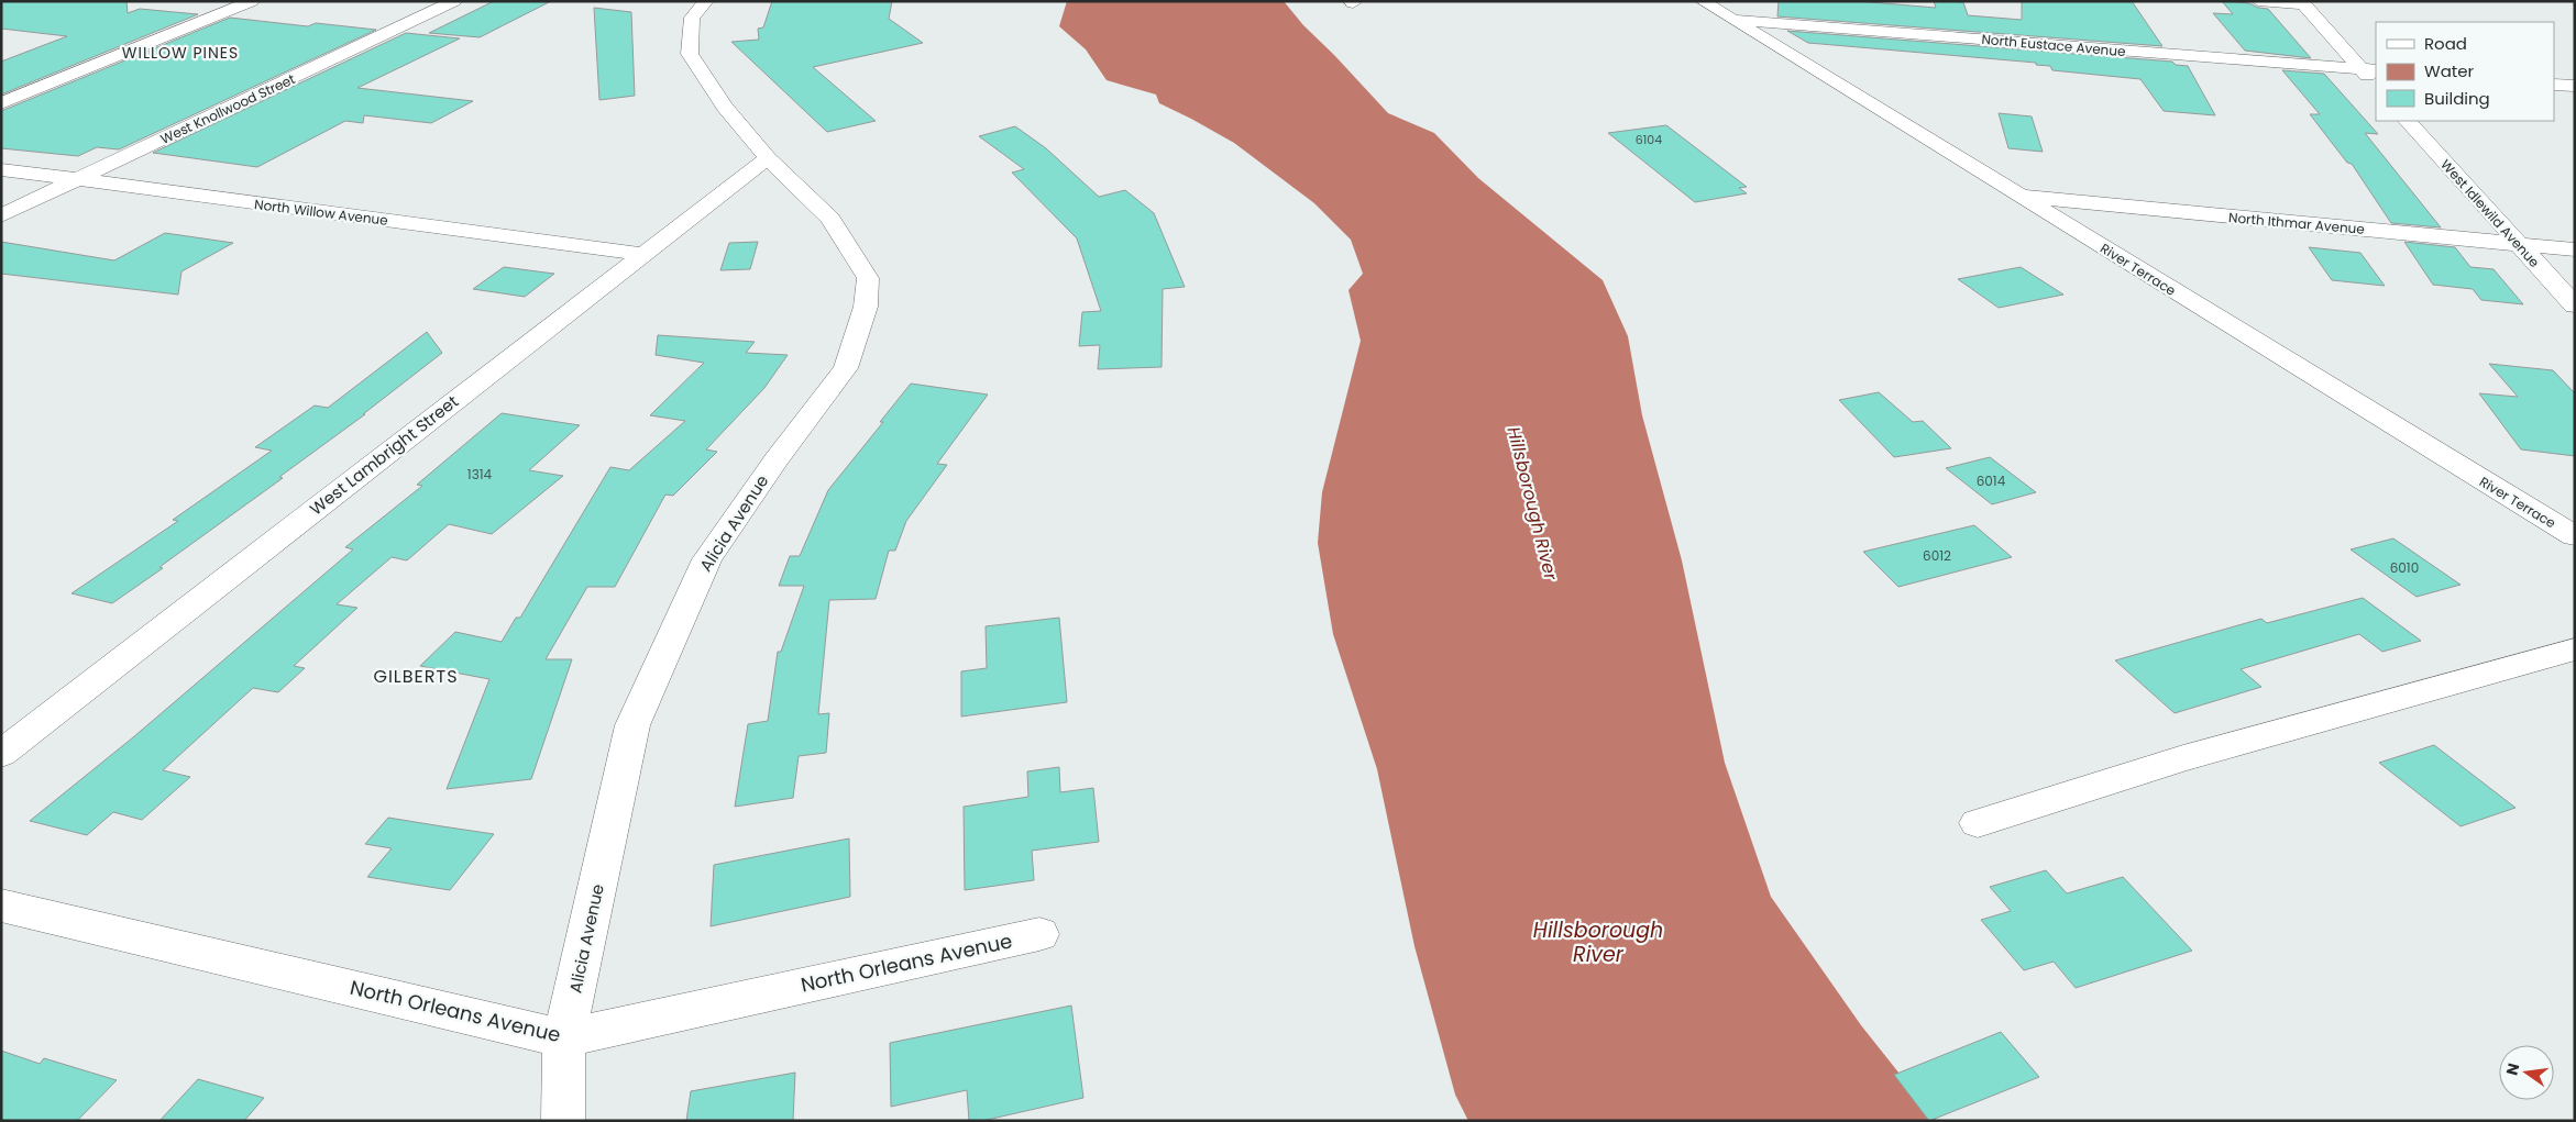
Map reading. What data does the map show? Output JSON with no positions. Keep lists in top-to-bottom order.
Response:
{
  "streets": {
    "street": [
      "North Eustace Avenue",
      "West Knollwood Street",
      "North Willow Avenue",
      "West Idlewild Avenue",
      "North Ithmar Avenue",
      "River Terrace",
      "West Lambright Street",
      "Alicia Avenue",
      "North Orleans Avenue"
    ]
  },
  "crossings": [
    ["North Eustace Avenue", "River Terrace"],
    ["West Knollwood Street", "North Willow Avenue"],
    ["North Willow Avenue", "West Lambright Street"],
    ["West Idlewild Avenue", "North Ithmar Avenue"],
    ["North Ithmar Avenue", "River Terrace"],
    ["West Lambright Street", "Alicia Avenue"],
    ["Alicia Avenue", "North Orleans Avenue"]
  ],
  "districts": ["WILLOW PINES", "GILBERTS"],
  "water": ["Hillsborough River"],
  "house_numbers": [
    "6104",
    "1314",
    "6014",
    "6012",
    "6010"
  ],
  "legend": ["Road", "Water", "Building"],
  "north": "left"
}
